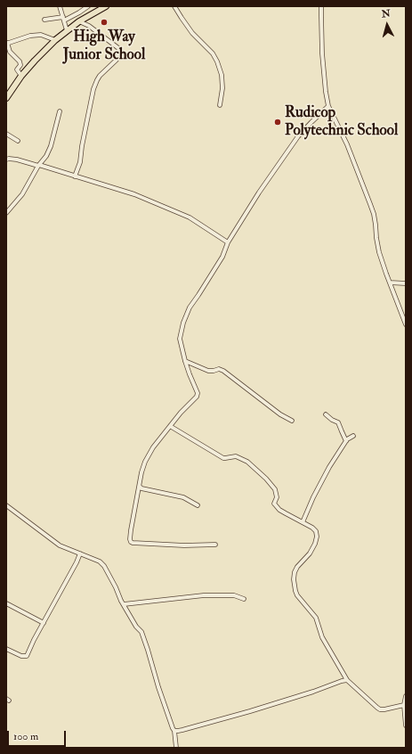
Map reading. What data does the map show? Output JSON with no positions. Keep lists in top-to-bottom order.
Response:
{
  "places": ["High Way Junior School", "Rudicop Polytechnic School"],
  "scale_bar": "100 m",
  "north": "top"
}
